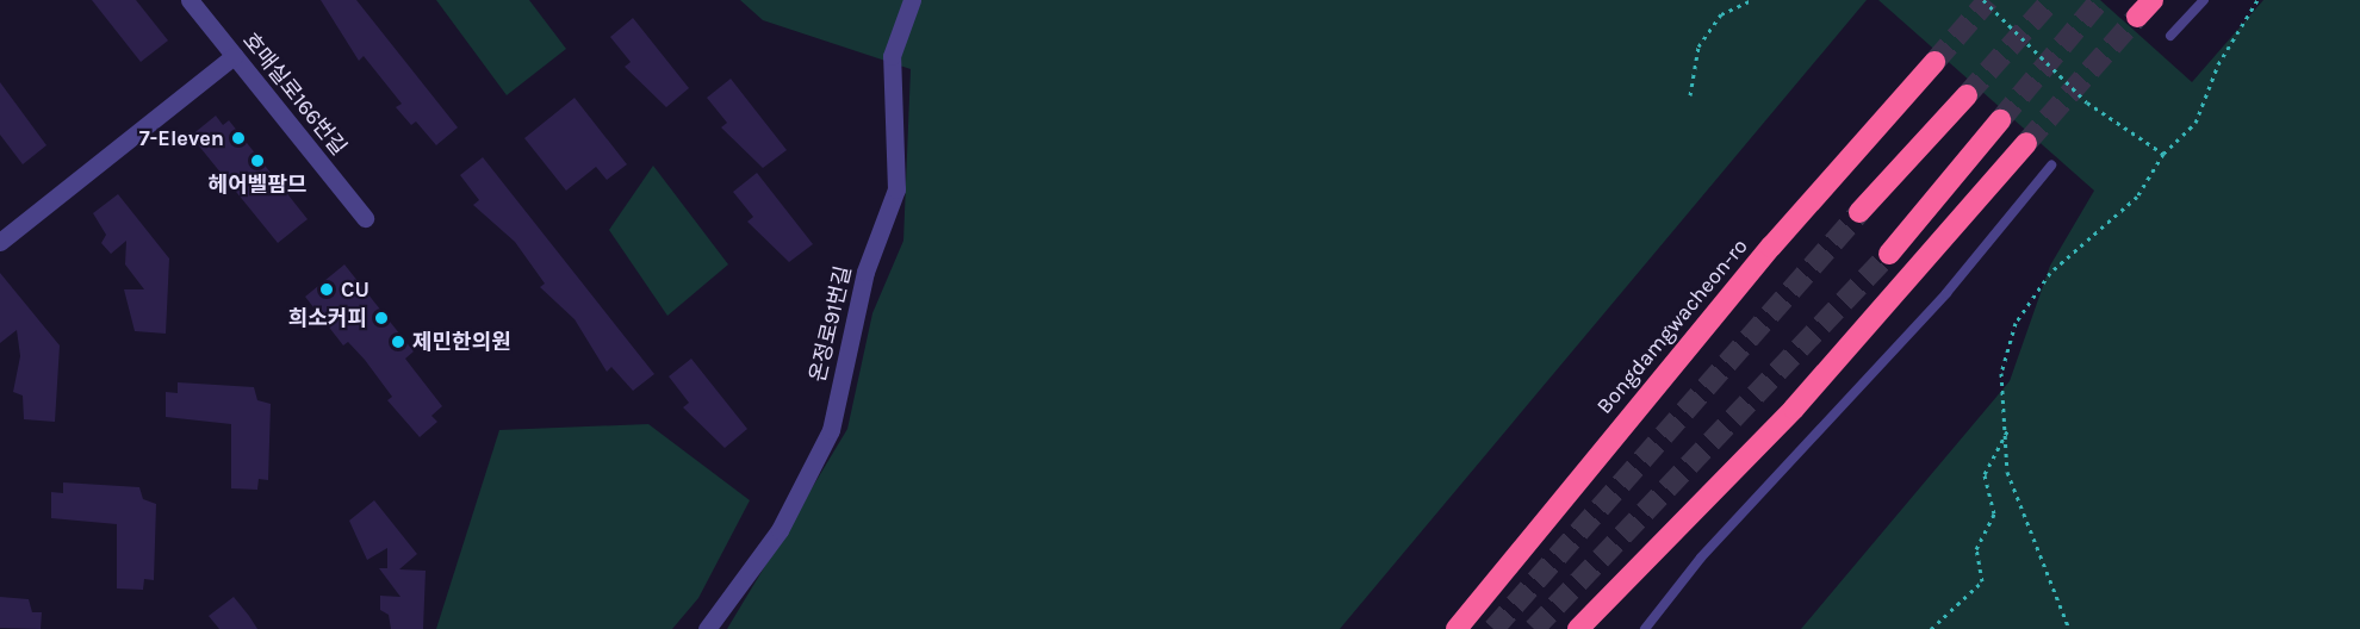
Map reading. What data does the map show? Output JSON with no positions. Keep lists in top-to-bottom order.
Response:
{
  "streets": {
    "highway": ["Bongdamgwacheon-ro"],
    "street": ["호매실로166번길", "온정로91번길"]
  },
  "places": [
    "7-Eleven",
    "헤어벨팜므",
    "CU",
    "희소커피",
    "제민한의원"
  ]
}
